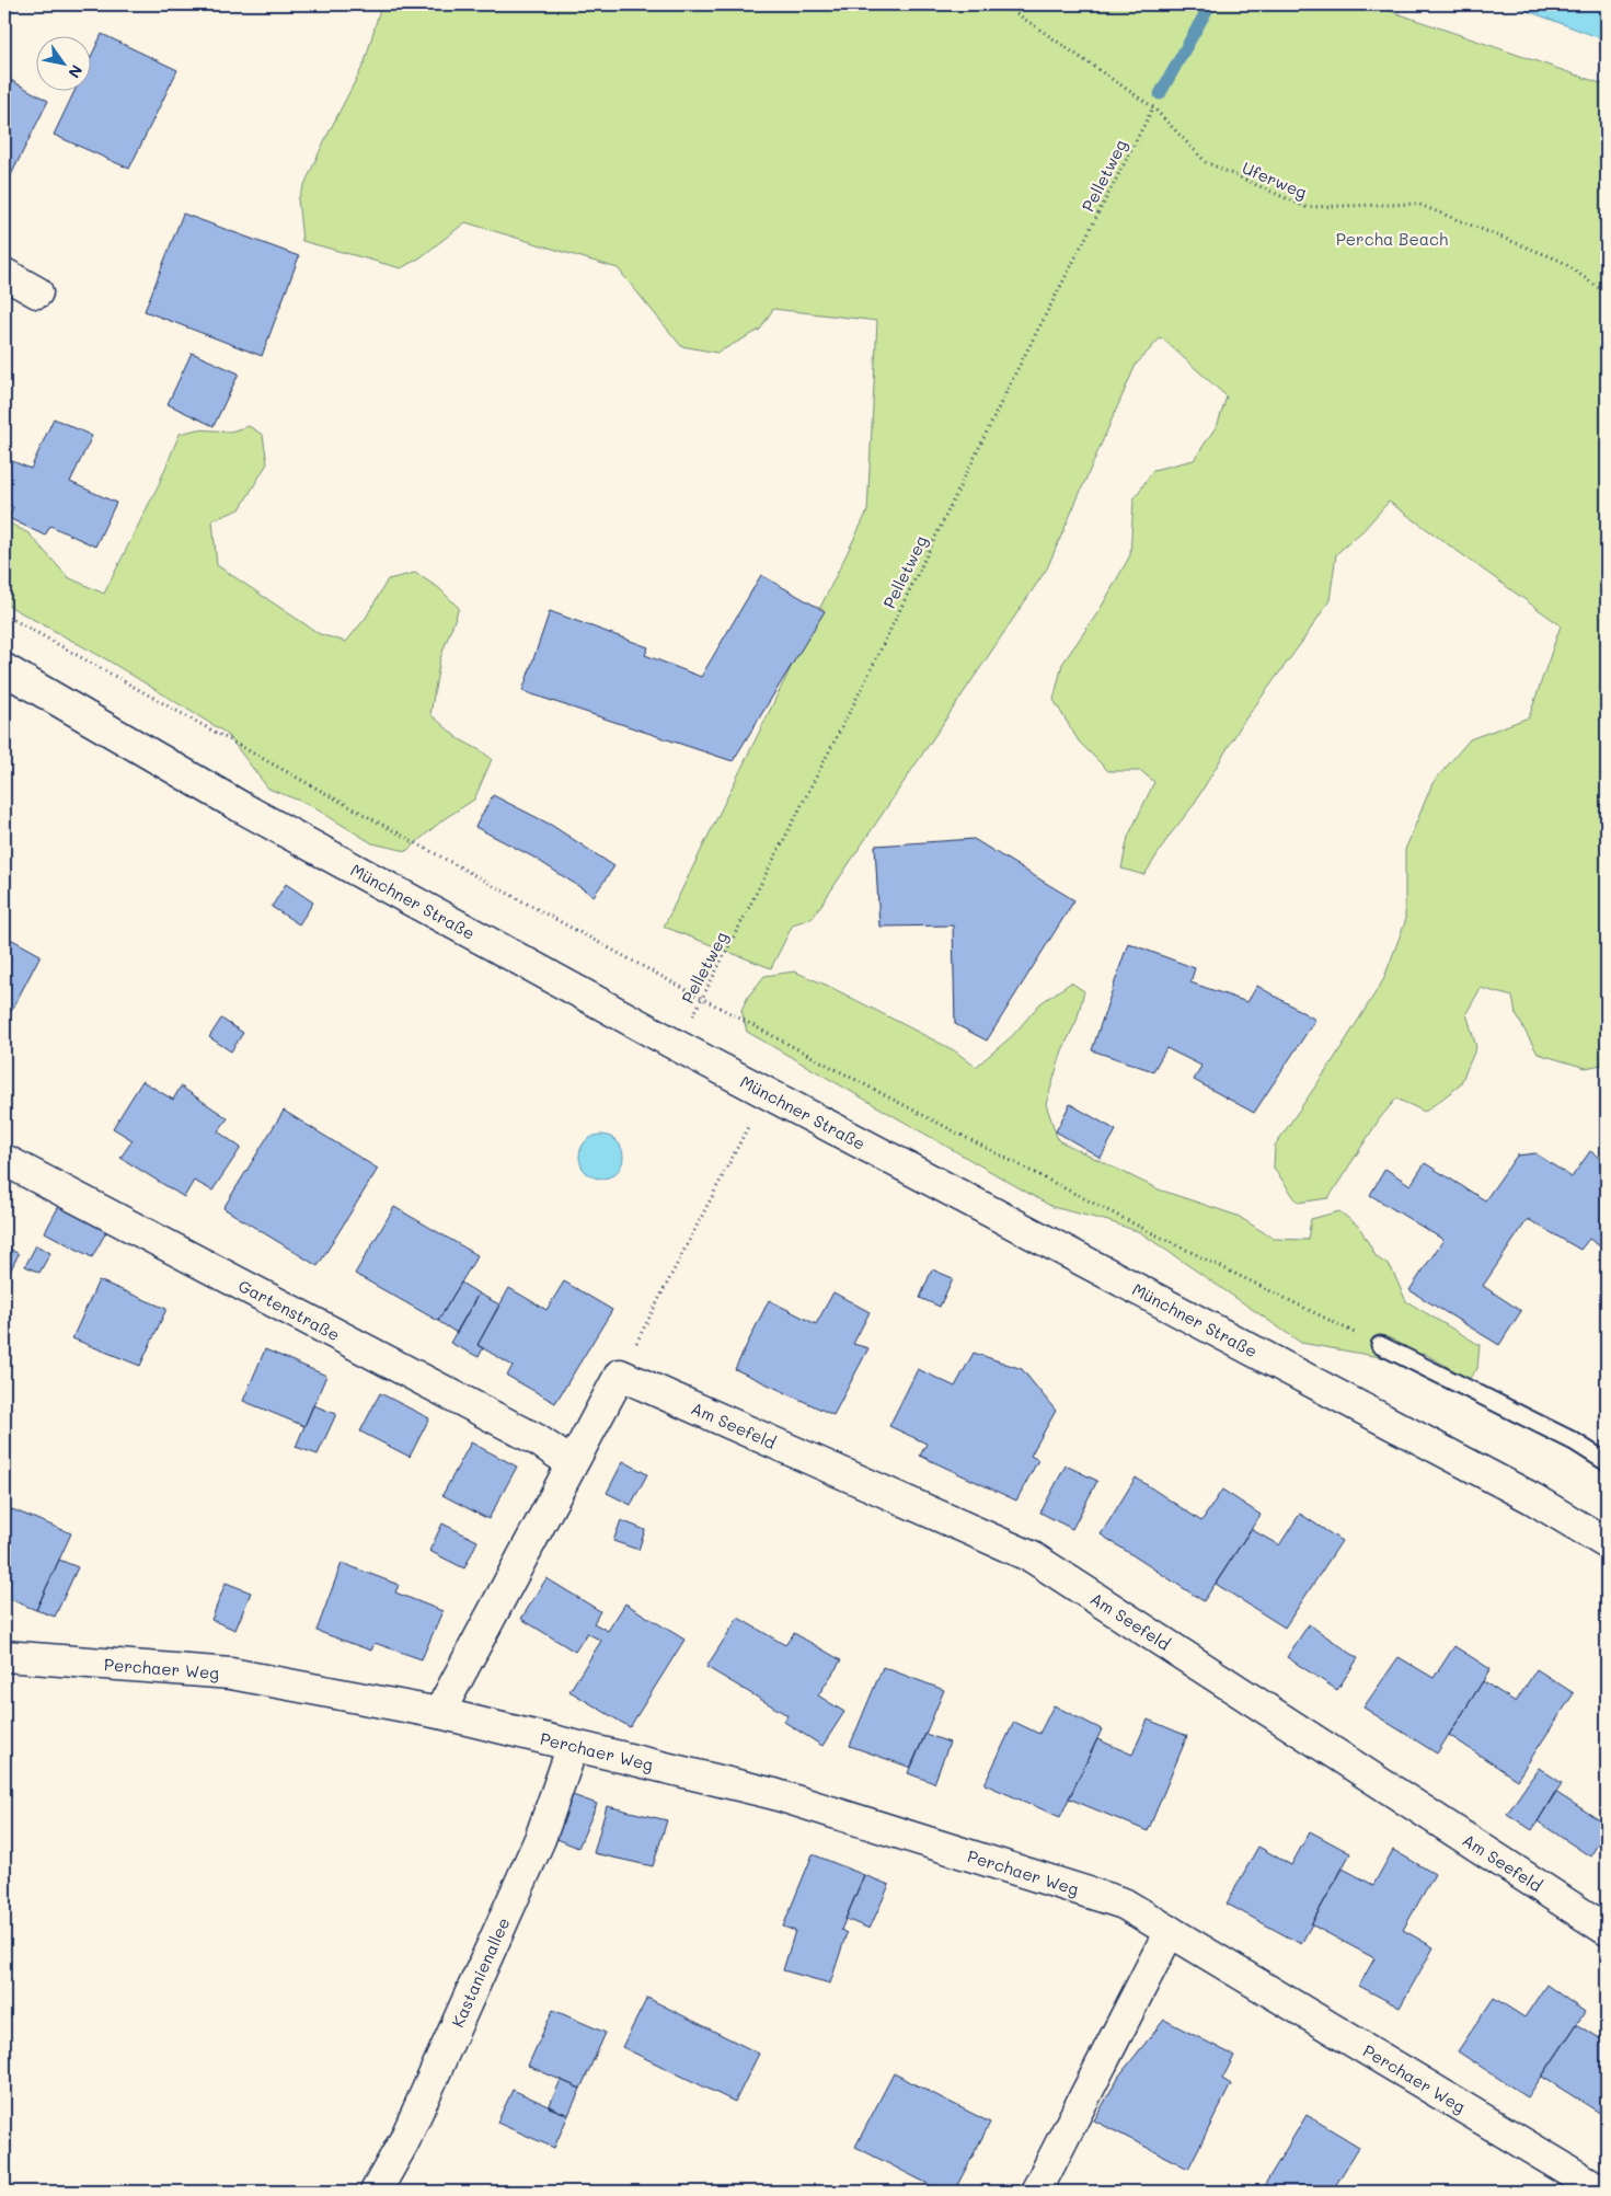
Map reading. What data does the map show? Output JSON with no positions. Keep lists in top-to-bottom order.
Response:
{
  "streets": {
    "street": [
      "Münchner Straße",
      "Gartenstraße",
      "Am Seefeld",
      "Perchaer Weg",
      "Kastanienallee"
    ],
    "path": ["Pelletweg", "Uferweg"]
  },
  "crossings": [
    ["Pelletweg", "Uferweg"],
    ["Pelletweg", "Münchner Straße"],
    ["Perchaer Weg", "Kastanienallee"]
  ],
  "parks": ["Percha Beach"],
  "north": "bottom right"
}
